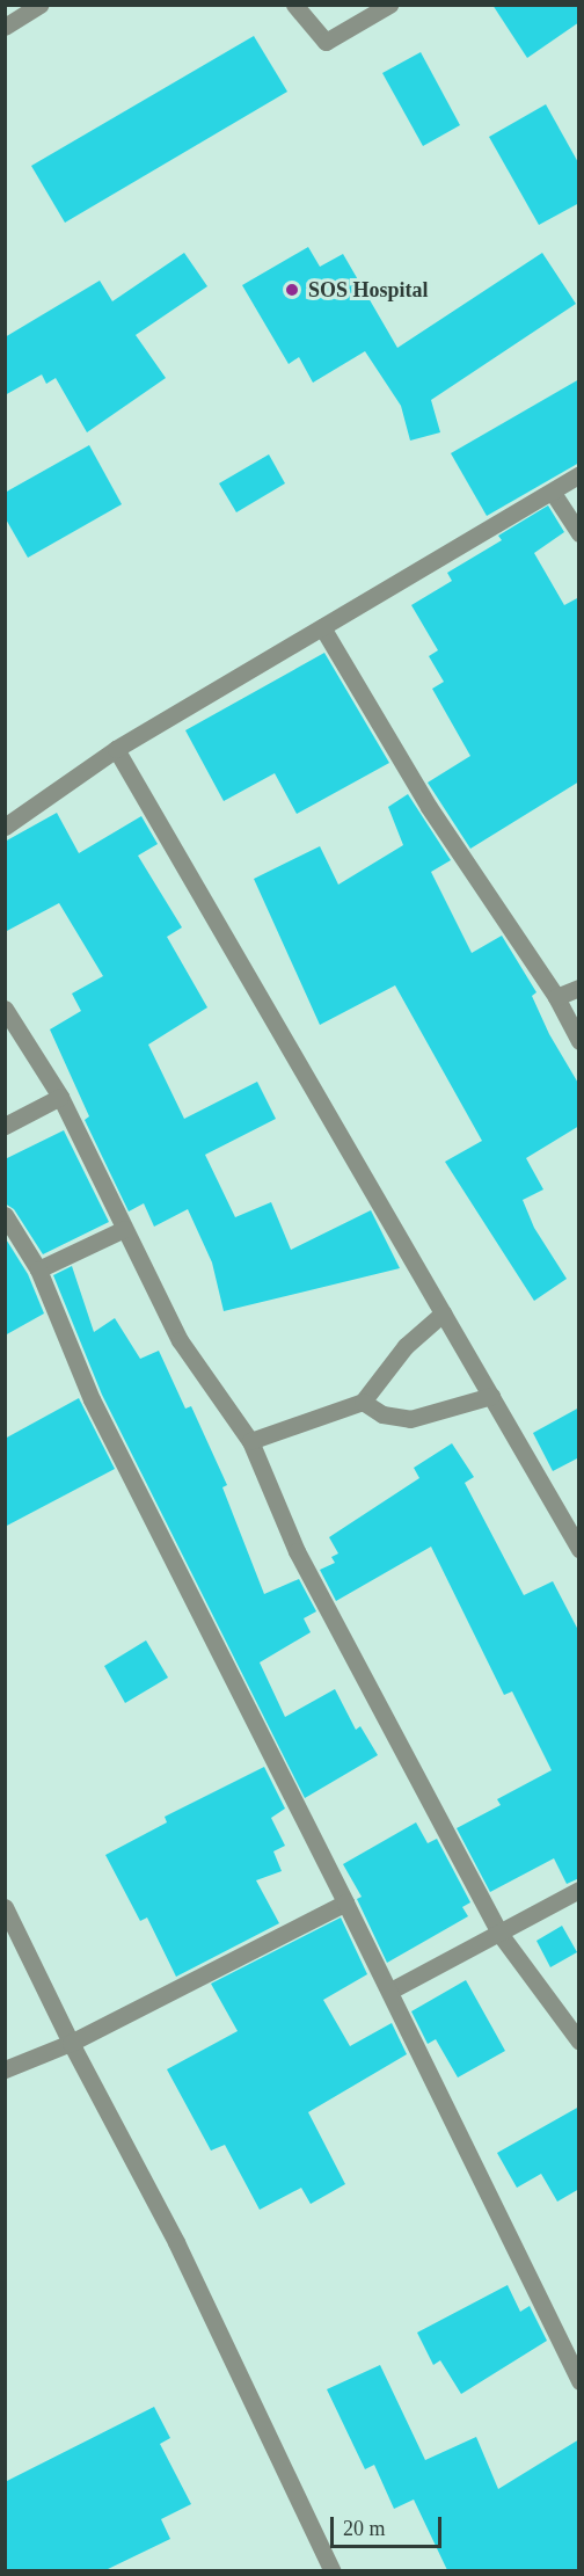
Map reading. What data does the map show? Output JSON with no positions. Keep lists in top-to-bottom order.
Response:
{
  "places": ["SOS Hospital"],
  "scale_bar": "20 m"
}
